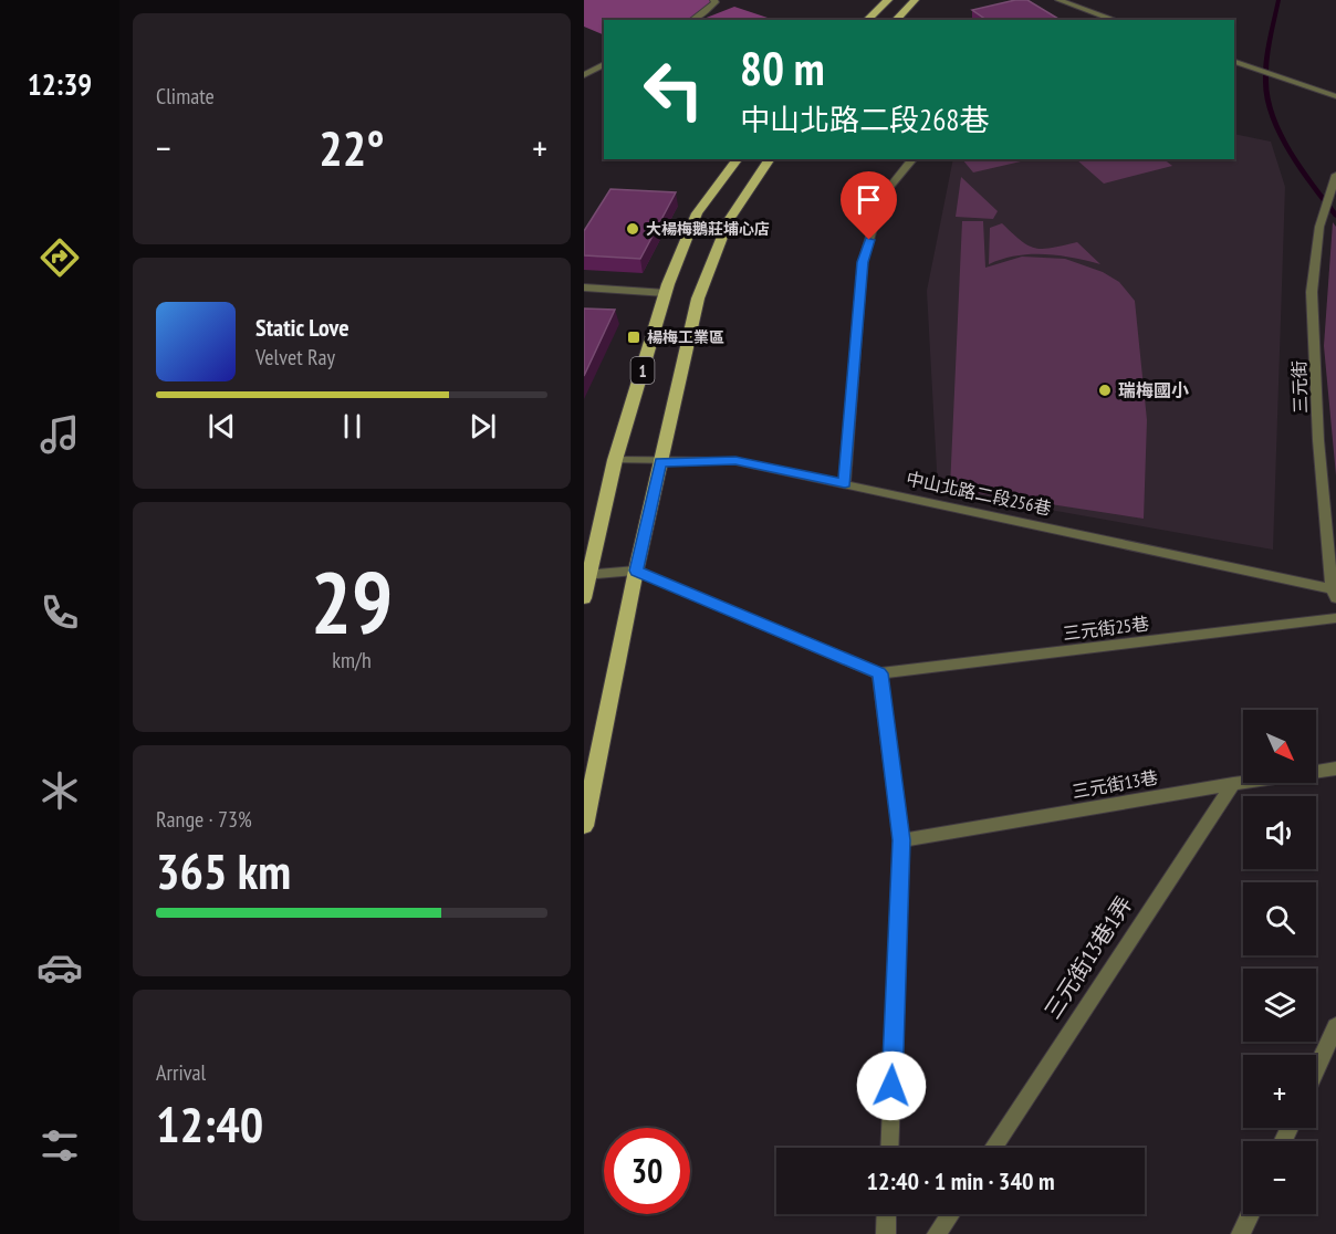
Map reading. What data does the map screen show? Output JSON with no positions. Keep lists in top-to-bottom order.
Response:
{
  "streets": {
    "main road": ["1"],
    "street": [
      "三元街",
      "中山北路二段256巷",
      "三元街25巷",
      "三元街13巷",
      "三元街13巷1弄"
    ]
  },
  "crossings": [
    ["1", "中山北路二段256巷"],
    ["三元街", "中山北路二段256巷"],
    ["三元街13巷", "三元街13巷1弄"]
  ],
  "places": {
    "other": ["大楊梅鵝莊埔心店", "瑞梅國小"],
    "transit": ["楊梅工業區"]
  },
  "north": "bottom right",
  "page": {
    "tabs": "12:39",
    "tile": [
      "Climate",
      ["29", "km/h"],
      ["Range · 73%", "365 km"],
      ["Arrival", "12:40"]
    ],
    "turn": ["80 m", "中山北路二段268巷"],
    "heat": ["−", "22°", "+"],
    "song": ["Static Love", "Velvet Ray"],
    "map_buttons": ["+", "−"],
    "limit": "30",
    "trip": "12:40 · 1 min · 340 m"
  }
}
